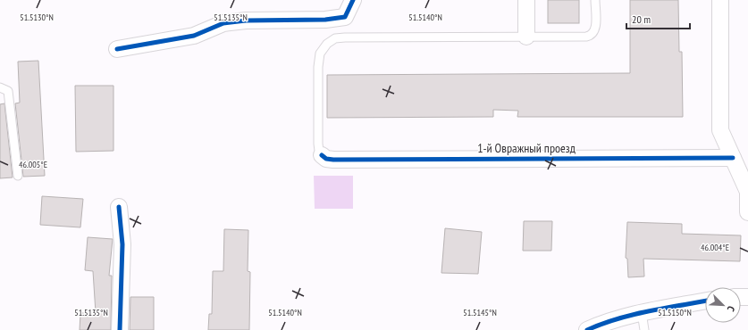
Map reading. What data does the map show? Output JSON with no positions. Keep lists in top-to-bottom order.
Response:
{
  "streets": {
    "street": ["1-й Овражный проезд"]
  },
  "scale_bar": "20 m",
  "north": "bottom right",
  "coordinates": [
    "51.5130°N",
    "51.5135°N",
    "51.5140°N",
    "46.005°E",
    "46.004°E",
    "51.5145°N",
    "51.5150°N"
  ]
}
